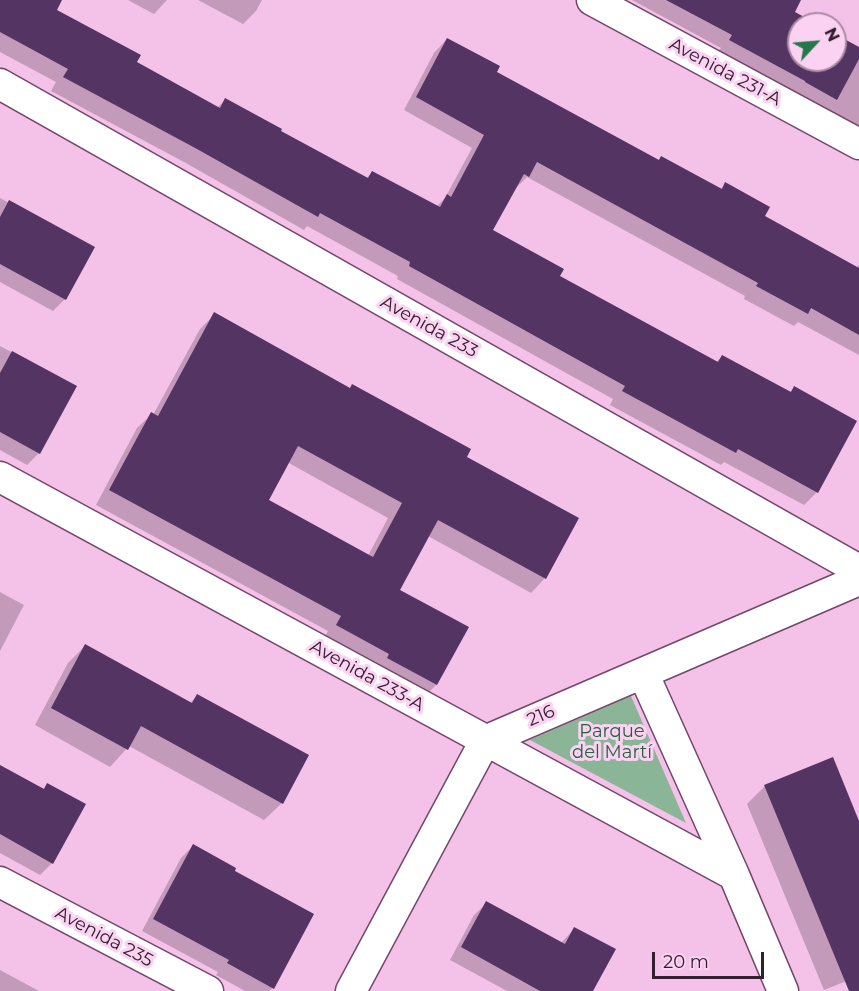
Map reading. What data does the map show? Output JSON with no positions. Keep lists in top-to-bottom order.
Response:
{
  "streets": {
    "street": [
      "Avenida 231-A",
      "Avenida 233",
      "Avenida 233-A",
      "216",
      "Avenida 235"
    ]
  },
  "crossings": [
    ["Avenida 233-A", "216"]
  ],
  "parks": ["Parque del Martí"],
  "scale_bar": "20 m",
  "north": "top right"
}
